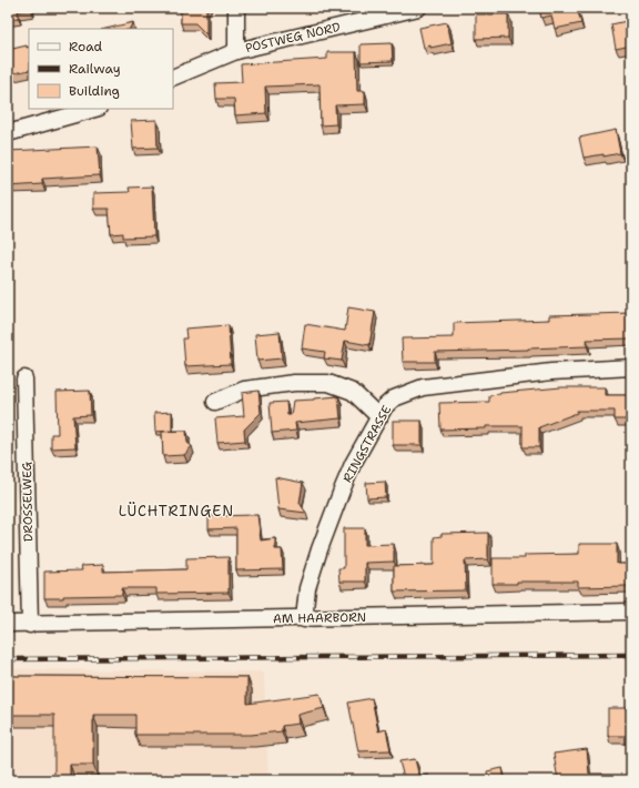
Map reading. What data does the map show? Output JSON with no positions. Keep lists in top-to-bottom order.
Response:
{
  "streets": {
    "street": [
      "POSTWEG NORD",
      "RINGSTRASSE",
      "DROSSELWEG",
      "AM HAARBORN"
    ]
  },
  "crossings": [
    ["RINGSTRASSE", "AM HAARBORN"],
    ["DROSSELWEG", "AM HAARBORN"]
  ],
  "districts": ["LÜCHTRINGEN"],
  "legend": ["Road", "Railway", "Building"]
}
